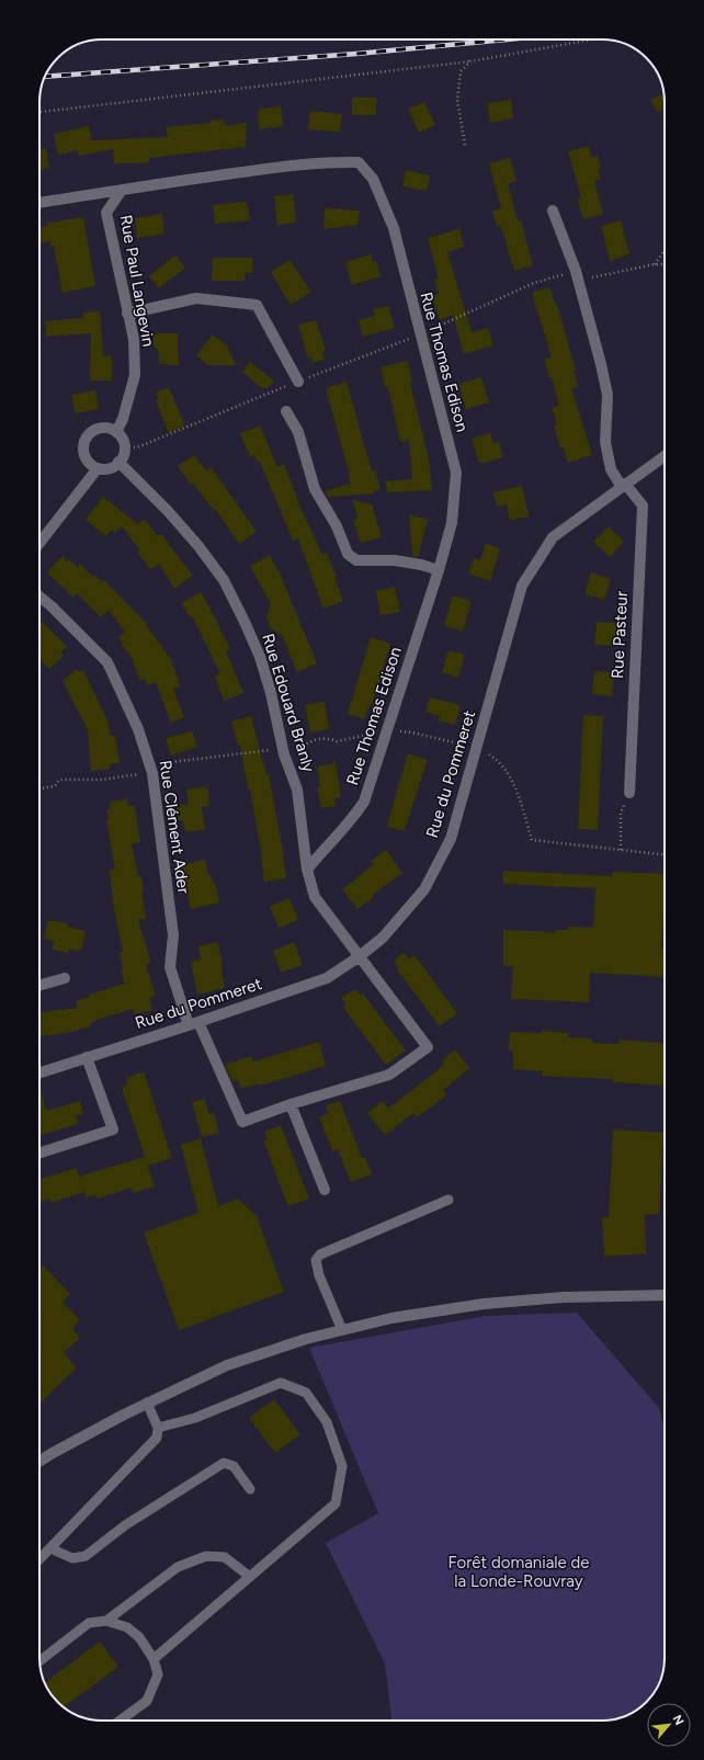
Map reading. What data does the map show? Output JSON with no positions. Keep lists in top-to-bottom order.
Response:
{
  "streets": {
    "street": [
      "Rue Paul Langevin",
      "Rue Thomas Edison",
      "Rue Pasteur",
      "Rue Edouard Branly",
      "Rue du Pommeret",
      "Rue Clément Ader"
    ]
  },
  "crossings": [
    ["Rue Paul Langevin", "Rue Thomas Edison"],
    ["Rue Paul Langevin", "Rue Edouard Branly"],
    ["Rue Thomas Edison", "Rue Edouard Branly"],
    ["Rue Pasteur", "Rue du Pommeret"],
    ["Rue Edouard Branly", "Rue du Pommeret"],
    ["Rue Edouard Branly", "Rue Clément Ader"],
    ["Rue du Pommeret", "Rue Clément Ader"]
  ],
  "parks": ["Forêt domaniale de la Londe-Rouvray"],
  "north": "top right"
}
